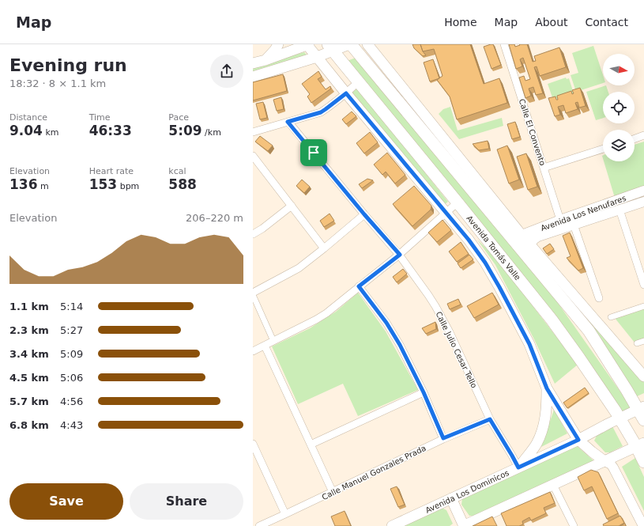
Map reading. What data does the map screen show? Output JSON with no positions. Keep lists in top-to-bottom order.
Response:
{
  "streets": {
    "main road": ["Avenida Tomás Valle", "Avenida Los Dominicos"],
    "street": [
      "Calle El Convento",
      "Avenida Los Nenufares",
      "Calle Julio Cesar Tello",
      "Calle Manuel Gonzales Prada"
    ]
  },
  "crossings": [
    ["Calle El Convento", "Avenida Los Nenufares"],
    ["Avenida Tomás Valle", "Avenida Los Dominicos"],
    ["Calle Julio Cesar Tello", "Calle Manuel Gonzales Prada"],
    ["Calle Julio Cesar Tello", "Avenida Los Dominicos"]
  ],
  "north": "right",
  "page": {
    "header": "Map",
    "nav": [
      "Home",
      "Map",
      "About",
      "Contact"
    ],
    "heading": ["Evening run", "18:32 · 8 × 1.1 km"],
    "stats": [
      ["Distance", "9.04 km"],
      ["Time", "46:33"],
      ["Pace", "5:09 /km"],
      ["Elevation", "136 m"],
      ["Heart rate", "153 bpm"],
      ["kcal", "588"]
    ],
    "chart": ["Elevation", "206–220 m"],
    "list": [
      {
        "name": "1.1 km",
        "note": "5:14"
      },
      {
        "name": "2.3 km",
        "note": "5:27"
      },
      {
        "name": "3.4 km",
        "note": "5:09"
      },
      {
        "name": "4.5 km",
        "note": "5:06"
      },
      {
        "name": "5.7 km",
        "note": "4:56"
      },
      {
        "name": "6.8 km",
        "note": "4:43"
      }
    ],
    "buttons": ["Save", "Share"]
  }
}
